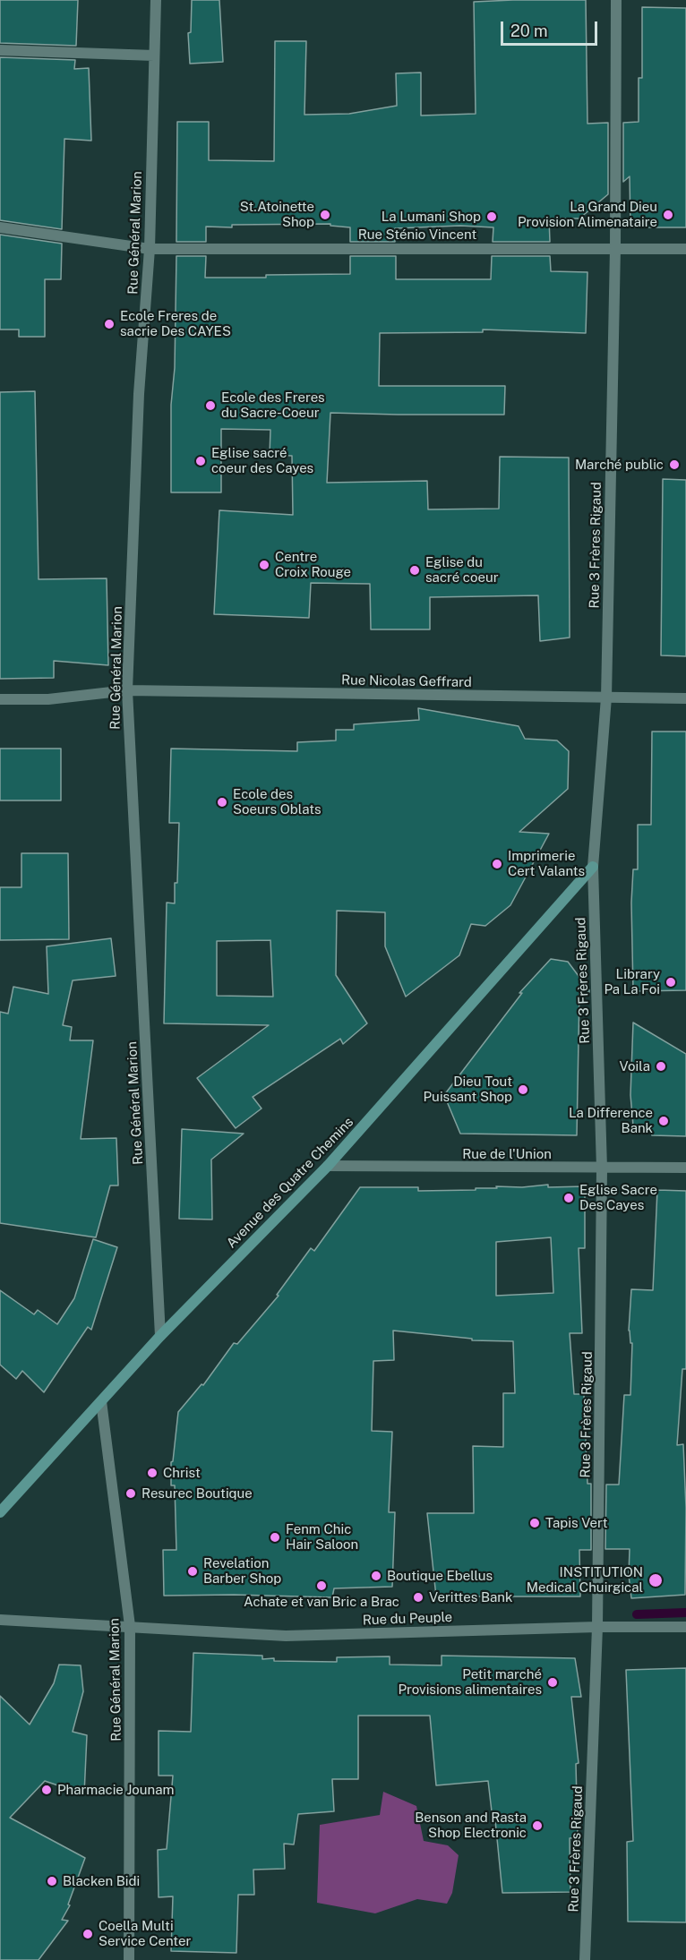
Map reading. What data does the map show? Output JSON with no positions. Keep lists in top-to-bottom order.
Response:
{
  "streets": {
    "main road": ["Avenue des Quatre Chemins"],
    "street": [
      "Rue Général Marion",
      "Rue Sténio Vincent",
      "Rue 3 Frères Rigaud",
      "Rue Nicolas Geffrard",
      "Rue de l'Union",
      "Rue du Peuple"
    ]
  },
  "crossings": [
    ["Rue Général Marion", "Rue Sténio Vincent"],
    ["Rue Général Marion", "Rue Nicolas Geffrard"],
    ["Rue Général Marion", "Avenue des Quatre Chemins"],
    ["Rue Général Marion", "Rue du Peuple"],
    ["Rue Sténio Vincent", "Rue 3 Frères Rigaud"],
    ["Rue 3 Frères Rigaud", "Rue Nicolas Geffrard"],
    ["Rue 3 Frères Rigaud", "Rue de l'Union"],
    ["Rue 3 Frères Rigaud", "Avenue des Quatre Chemins"],
    ["Rue 3 Frères Rigaud", "Rue du Peuple"],
    ["Rue de l'Union", "Avenue des Quatre Chemins"]
  ],
  "places": [
    "St.Atoinette Shop",
    "La Grand Dieu Provision Alimenataire",
    "La Lumani Shop",
    "Ecole Freres de sacrie Des CAYES",
    "Ecole des Freres du Sacre-Coeur",
    "Eglise sacré coeur des Cayes",
    "Marché public",
    "Centre Croix Rouge",
    "Eglise du sacré coeur",
    "Ecole des Soeurs Oblats",
    "Imprimerie Cert Valants",
    "Library Pa La Foi",
    "Voila",
    "Dieu Tout Puissant Shop",
    "La Difference Bank",
    "Eglise Sacre Des Cayes",
    "Christ",
    "Resurec Boutique",
    "Tapis Vert",
    "Fenm Chic Hair Saloon",
    "Revelation Barber Shop",
    "Boutique Ebellus",
    "INSTITUTION Medical Chuirgical",
    "Achate et van Bric a Brac",
    "Verittes Bank",
    "Petit marché Provisions alimentaires",
    "Pharmacie Jounam",
    "Benson and Rasta Shop Electronic",
    "Blacken Bidi",
    "Coella Multi Service Center"
  ],
  "scale_bar": "20 m"
}
